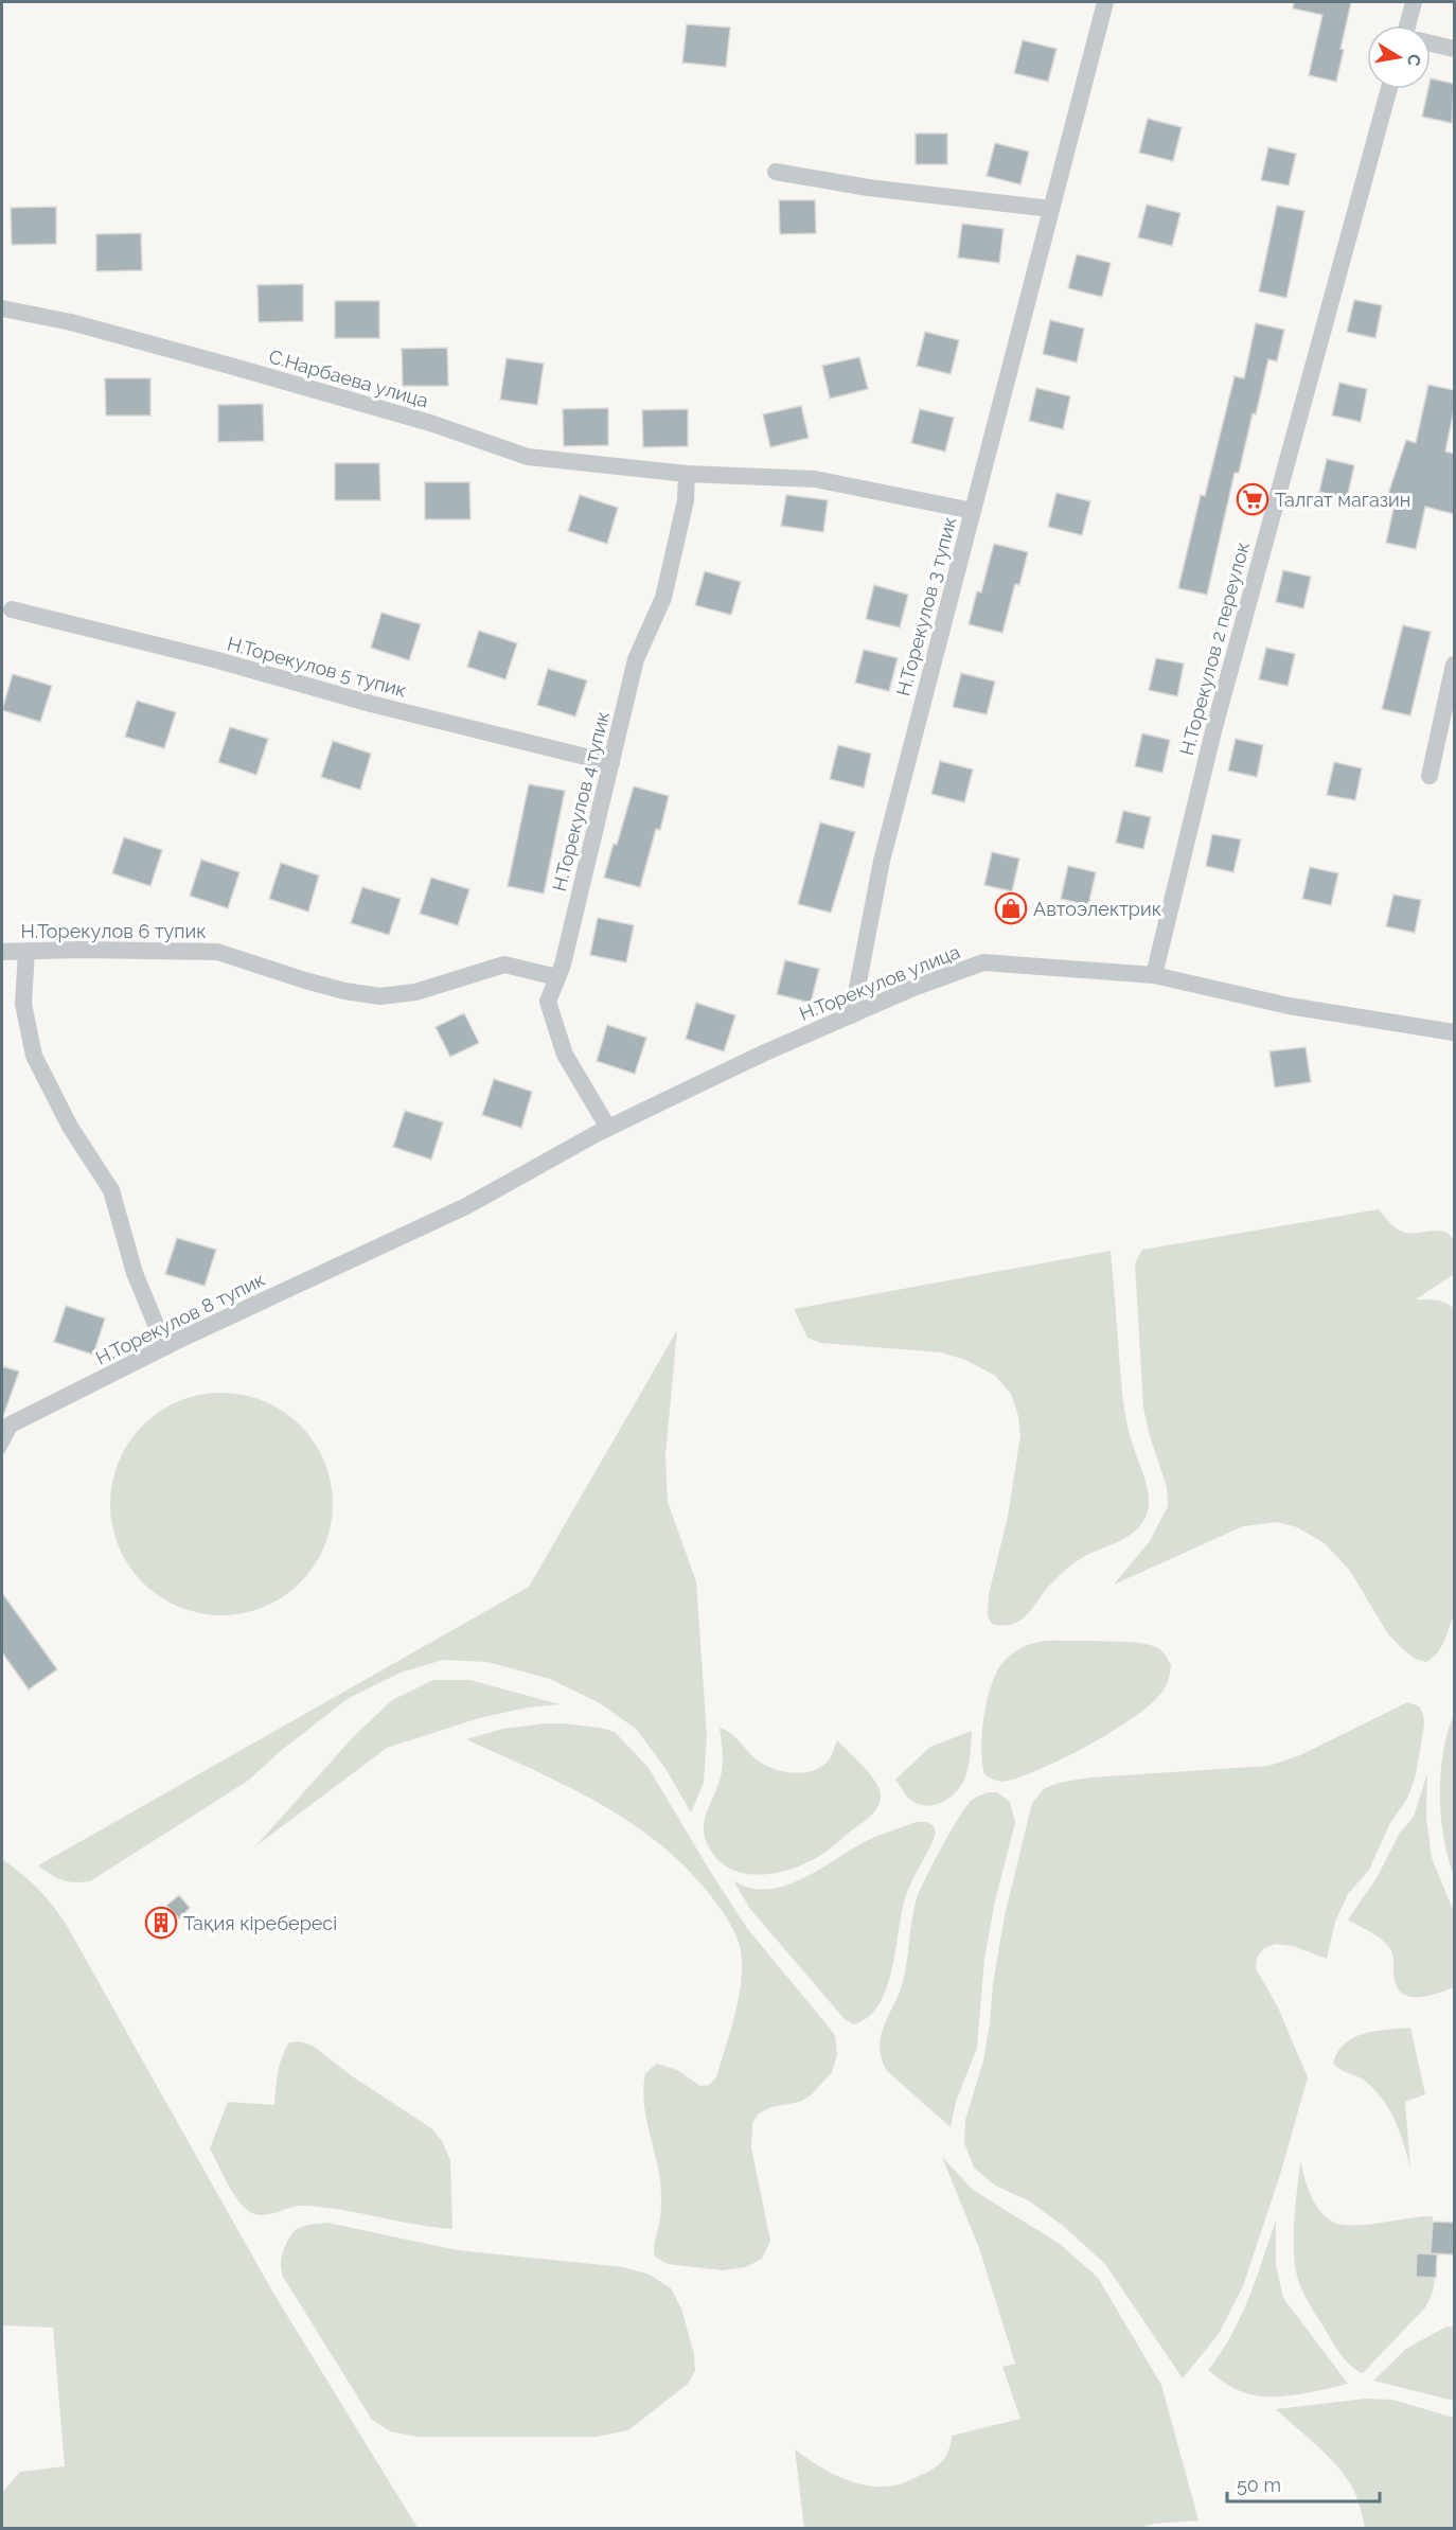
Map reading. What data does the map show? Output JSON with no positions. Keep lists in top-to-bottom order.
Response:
{
  "streets": {
    "street": [
      "С.Нарбаева улица",
      "Н.Торекулов 3 тупик",
      "Н.Торекулов 2 переулок",
      "Н.Торекулов 5 тупик",
      "Н.Торекулов 4 тупик",
      "Н.Торекулов 6 тупик",
      "Н.Торекулов улица",
      "Н.Торекулов 8 тупик"
    ]
  },
  "crossings": [
    ["С.Нарбаева улица", "Н.Торекулов 3 тупик"],
    ["С.Нарбаева улица", "Н.Торекулов 4 тупик"],
    ["Н.Торекулов 3 тупик", "Н.Торекулов улица"],
    ["Н.Торекулов 2 переулок", "Н.Торекулов улица"],
    ["Н.Торекулов 5 тупик", "Н.Торекулов 4 тупик"],
    ["Н.Торекулов 4 тупик", "Н.Торекулов 6 тупик"],
    ["Н.Торекулов 4 тупик", "Н.Торекулов улица"],
    ["Н.Торекулов улица", "Н.Торекулов 8 тупик"]
  ],
  "places": {
    "supermarket": ["Талгат магазин"],
    "shop": ["Автоэлектрик"],
    "building": ["Тақия кіребересі"]
  },
  "scale_bar": "50 m",
  "north": "right"
}
